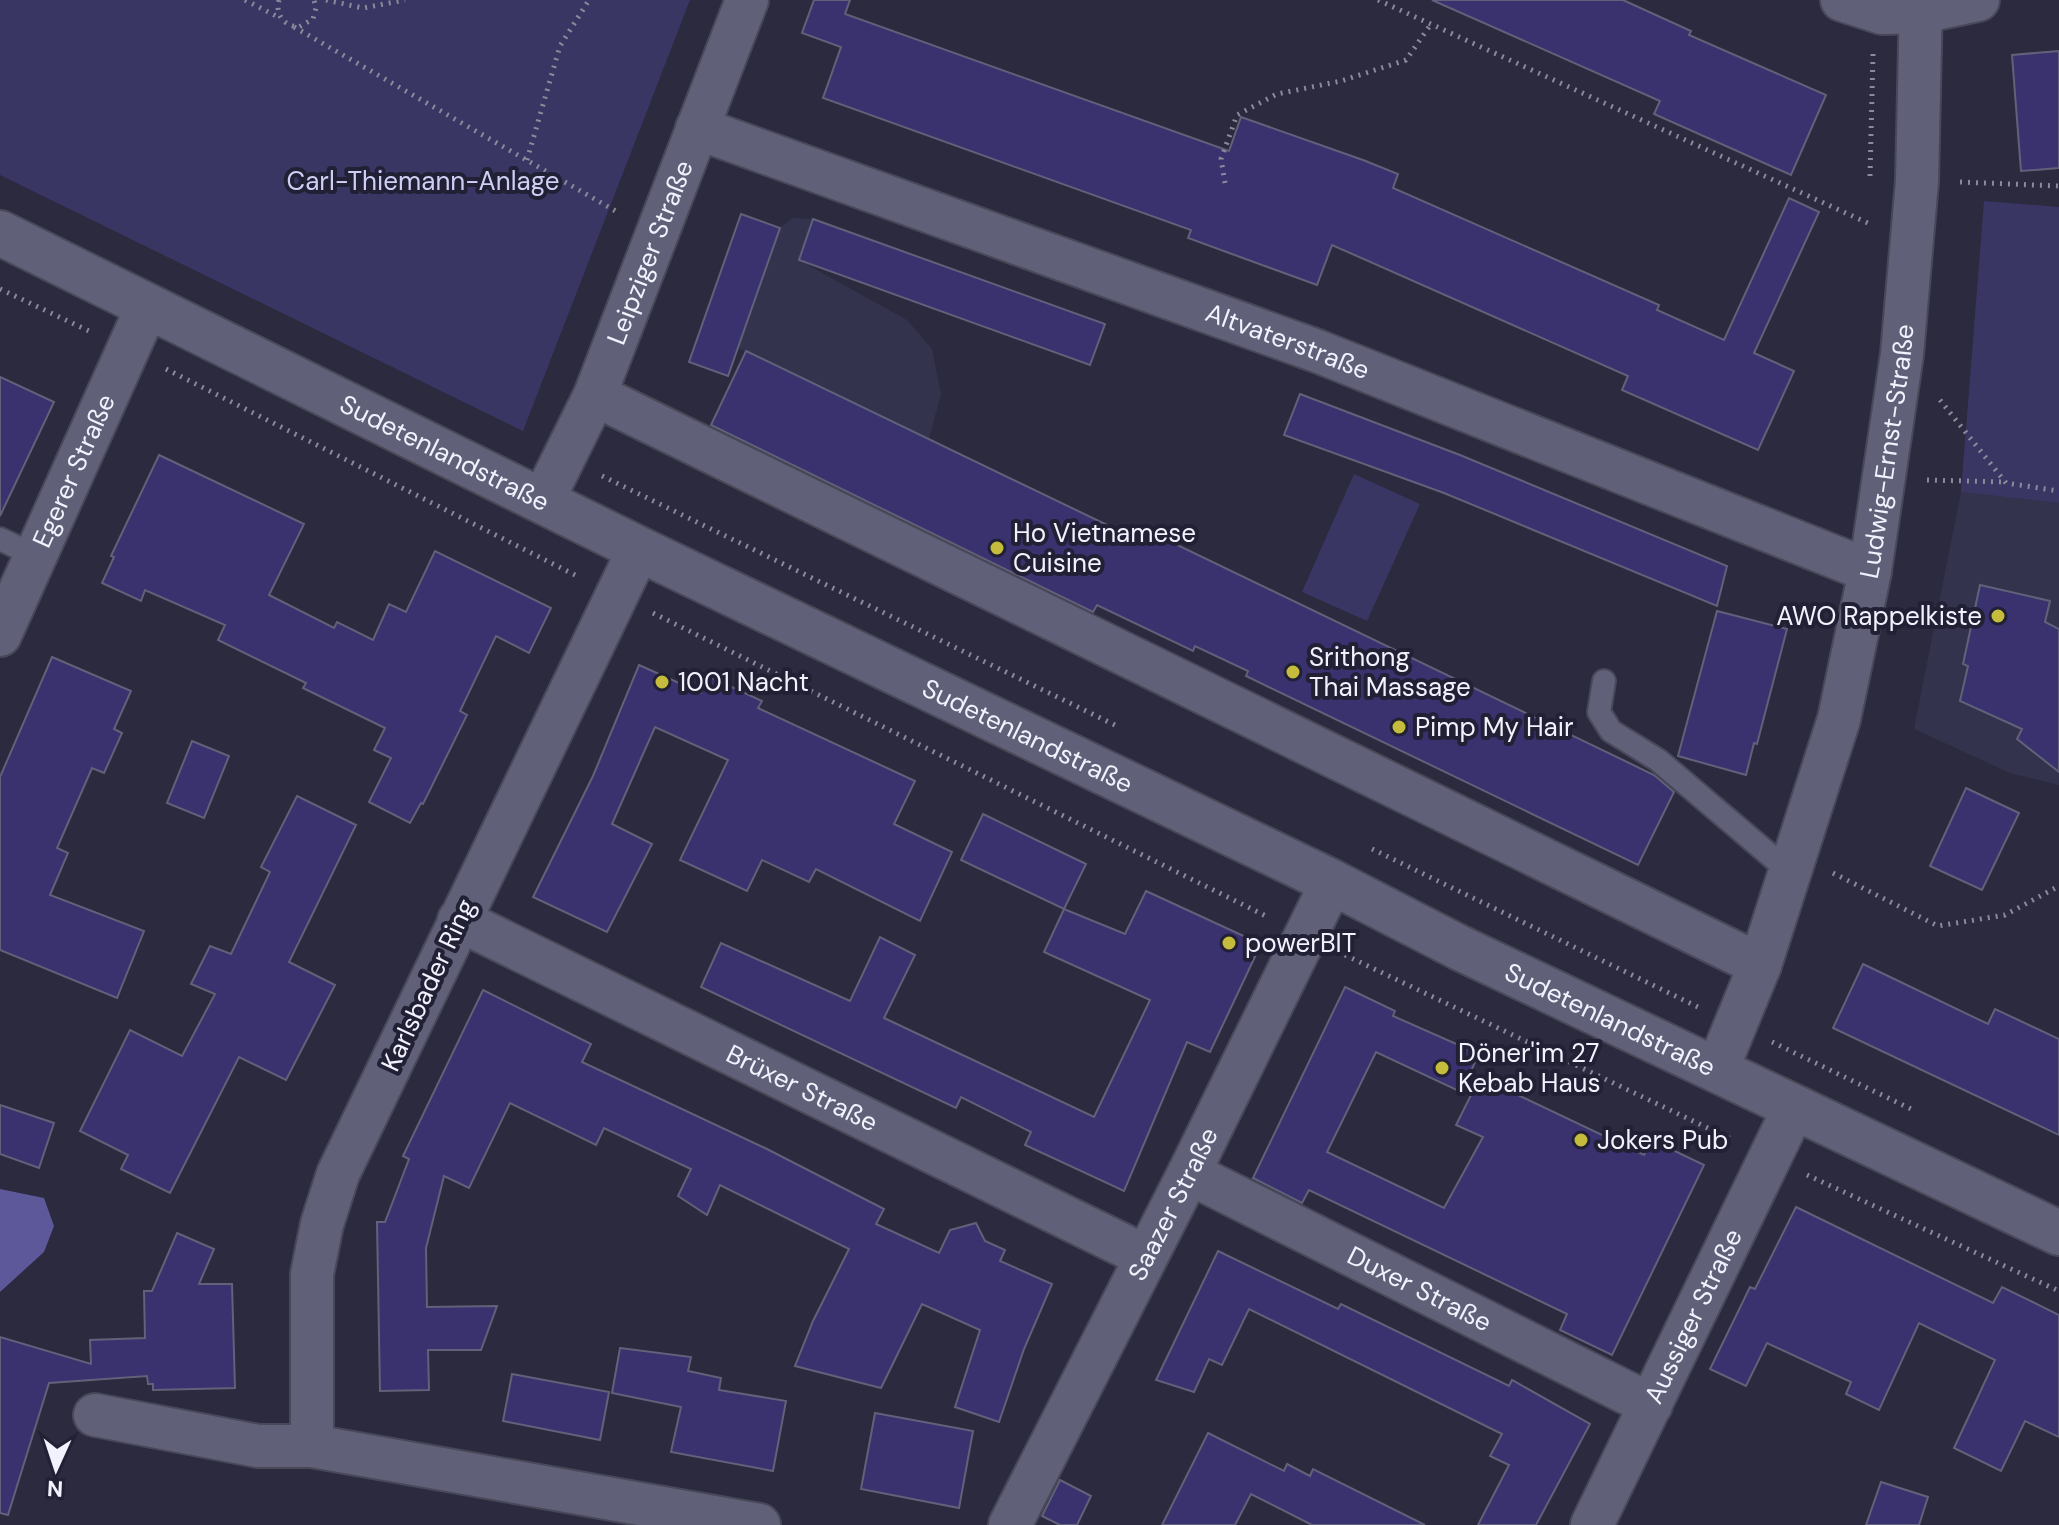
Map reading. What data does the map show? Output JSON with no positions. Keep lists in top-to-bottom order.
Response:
{
  "streets": {
    "street": [
      "Leipziger Straße",
      "Altvaterstraße",
      "Ludwig-Ernst-Straße",
      "Sudetenlandstraße",
      "Egerer Straße",
      "Karlsbader Ring",
      "Brüxer Straße",
      "Saazer Straße",
      "Duxer Straße",
      "Aussiger Straße"
    ]
  },
  "crossings": [
    ["Leipziger Straße", "Altvaterstraße"],
    ["Leipziger Straße", "Sudetenlandstraße"],
    ["Altvaterstraße", "Ludwig-Ernst-Straße"],
    ["Ludwig-Ernst-Straße", "Sudetenlandstraße"],
    ["Sudetenlandstraße", "Egerer Straße"],
    ["Sudetenlandstraße", "Karlsbader Ring"],
    ["Sudetenlandstraße", "Saazer Straße"],
    ["Sudetenlandstraße", "Aussiger Straße"],
    ["Karlsbader Ring", "Brüxer Straße"],
    ["Brüxer Straße", "Saazer Straße"],
    ["Saazer Straße", "Duxer Straße"],
    ["Duxer Straße", "Aussiger Straße"]
  ],
  "parks": ["Carl-Thiemann-Anlage"],
  "places": [
    "Ho Vietnamese Cuisine",
    "AWO Rappelkiste",
    "Srithong Thai Massage",
    "1001 Nacht",
    "Pimp My Hair",
    "powerBIT",
    "Döner'im 27 Kebab Haus",
    "Jokers Pub"
  ],
  "north": "bottom"
}
